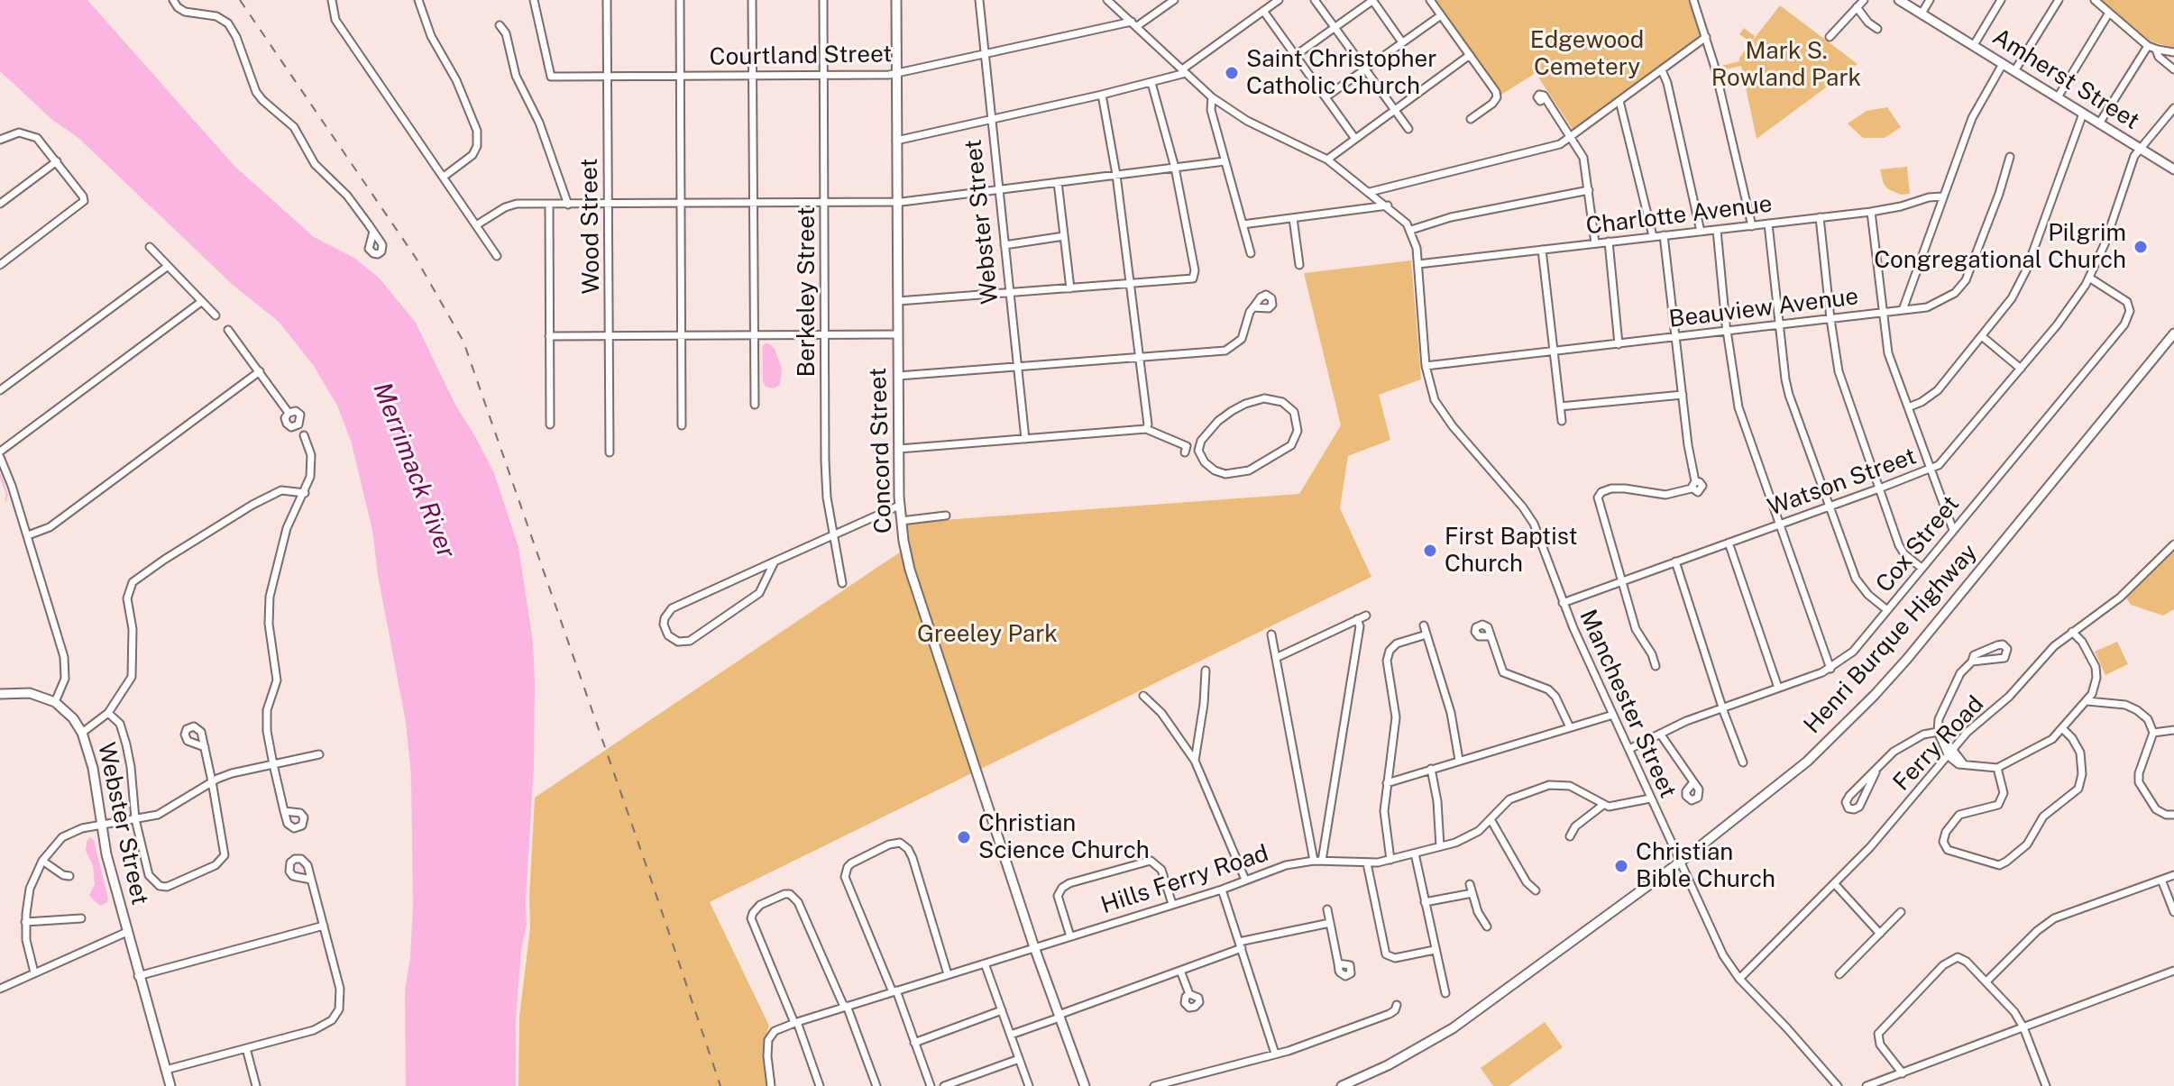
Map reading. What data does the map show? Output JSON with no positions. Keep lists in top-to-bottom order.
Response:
{
  "streets": {
    "main road": [
      "Amherst Street",
      "Webster Street",
      "Concord Street",
      "Henri Burque Highway"
    ],
    "street": [
      "Courtland Street",
      "Charlotte Avenue",
      "Wood Street",
      "Berkeley Street",
      "Beauview Avenue",
      "Watson Street",
      "Cox Street",
      "Manchester Street",
      "Ferry Road",
      "Hills Ferry Road"
    ]
  },
  "crossings": [
    ["Courtland Street", "Webster Street"],
    ["Courtland Street", "Wood Street"],
    ["Courtland Street", "Berkeley Street"],
    ["Courtland Street", "Concord Street"],
    ["Amherst Street", "Watson Street"],
    ["Charlotte Avenue", "Manchester Street"],
    ["Beauview Avenue", "Manchester Street"],
    ["Concord Street", "Hills Ferry Road"],
    ["Watson Street", "Cox Street"],
    ["Watson Street", "Manchester Street"],
    ["Cox Street", "Manchester Street"],
    ["Henri Burque Highway", "Manchester Street"],
    ["Manchester Street", "Ferry Road"]
  ],
  "water": ["Merrimack River"],
  "parks": ["Edgewood Cemetery", "Mark S. Rowland Park", "Greeley Park"],
  "places": [
    "Saint Christopher Catholic Church",
    "Pilgrim Congregational Church",
    "First Baptist Church",
    "Christian Science Church",
    "Christian Bible Church"
  ]
}
